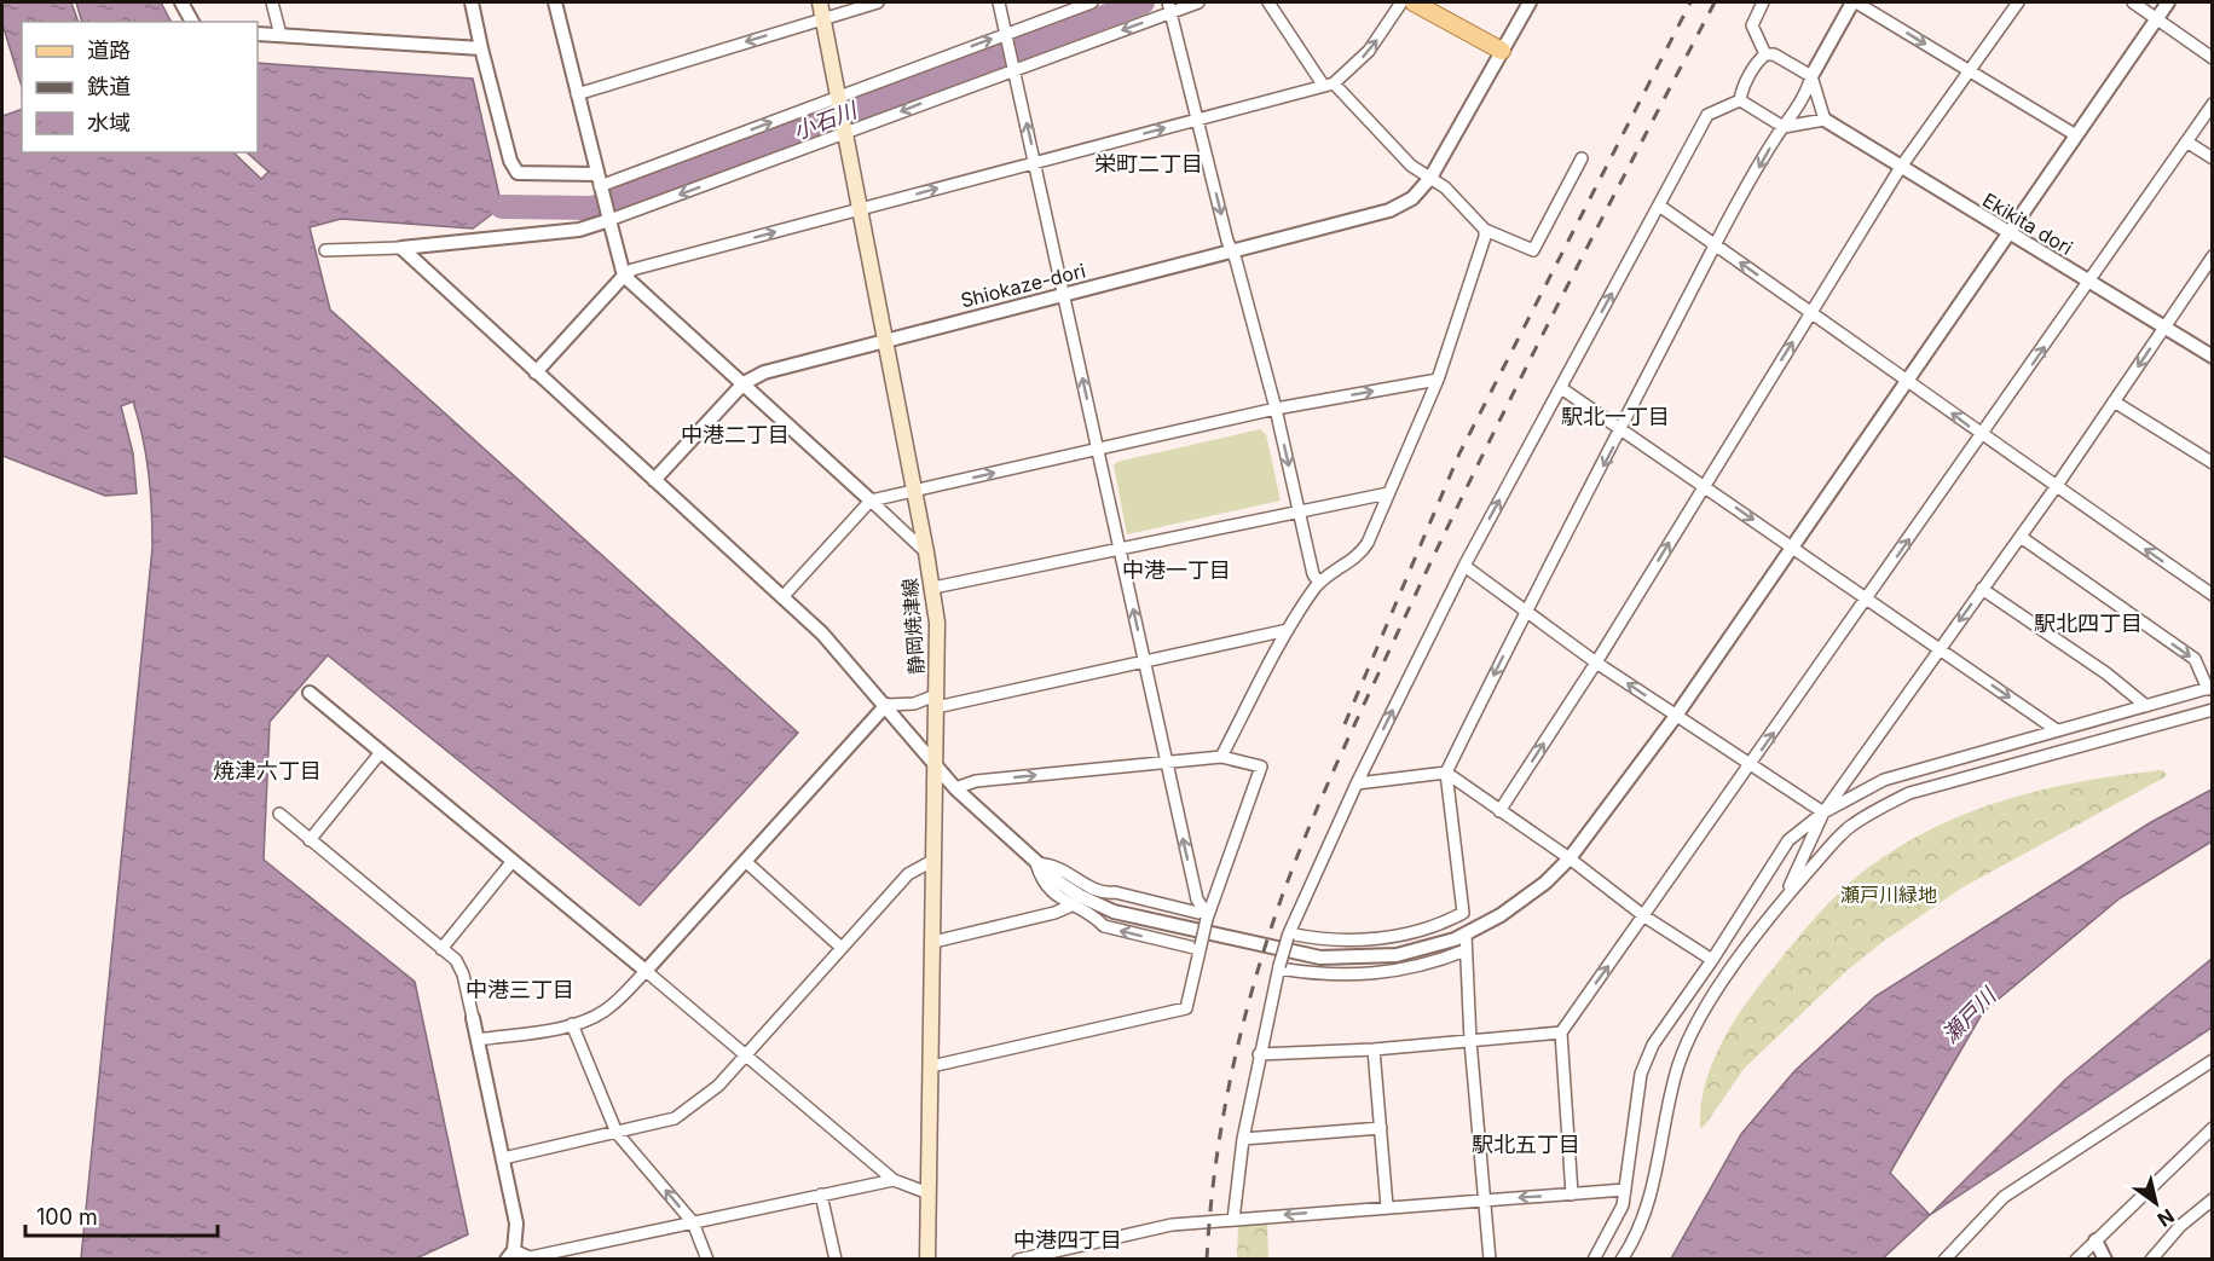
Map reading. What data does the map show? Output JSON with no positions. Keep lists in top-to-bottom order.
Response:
{
  "streets": {
    "main road": ["静岡焼津線"],
    "street": ["Ekikita dori", "Shiokaze-dori"]
  },
  "crossings": [
    ["Shiokaze-dori", "静岡焼津線"]
  ],
  "districts": [
    "栄町二丁目",
    "駅北一丁目",
    "中港二丁目",
    "中港一丁目",
    "駅北四丁目",
    "焼津六丁目",
    "中港三丁目",
    "駅北五丁目",
    "中港四丁目"
  ],
  "water": ["小石川", "瀬戸川"],
  "parks": ["瀬戸川緑地"],
  "legend": ["道路", "鉄道", "水域"],
  "scale_bar": "100 m",
  "north": "bottom right"
}
